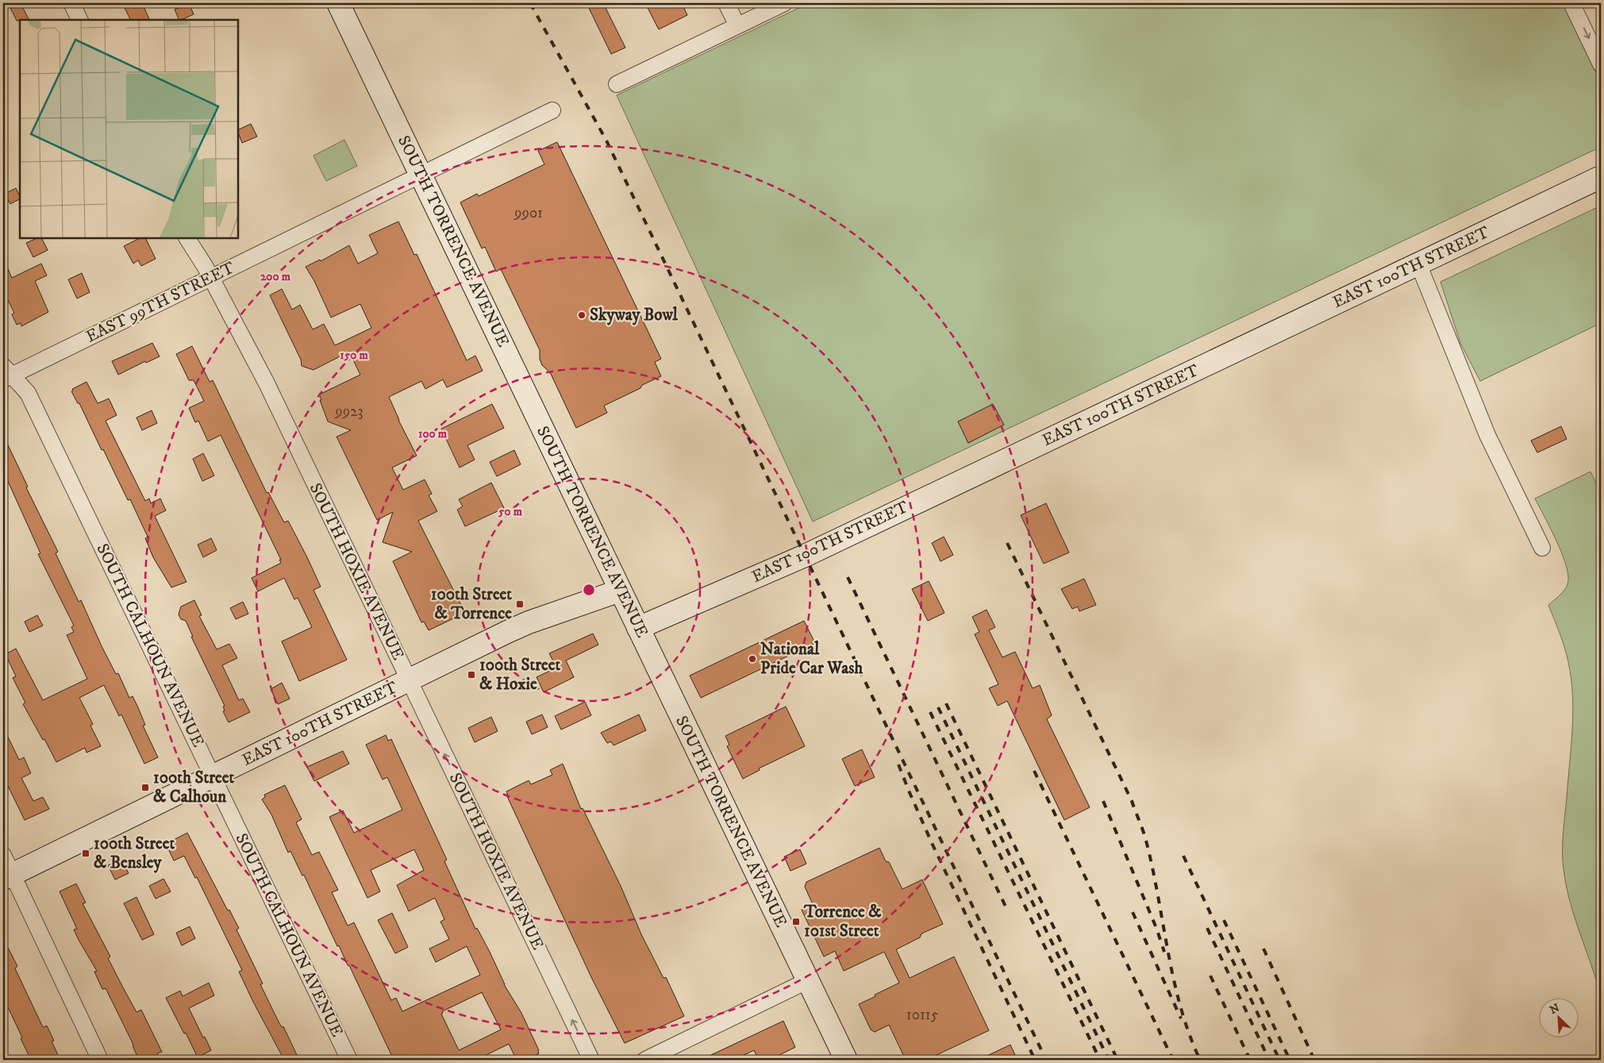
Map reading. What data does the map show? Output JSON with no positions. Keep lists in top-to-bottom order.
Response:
{
  "streets": {
    "main road": ["SOUTH TORRENCE AVENUE", "EAST 100TH STREET"],
    "street": ["EAST 99TH STREET", "SOUTH HOXIE AVENUE", "SOUTH CALHOUN AVENUE"]
  },
  "crossings": [
    ["SOUTH TORRENCE AVENUE", "EAST 100TH STREET"],
    ["SOUTH TORRENCE AVENUE", "EAST 99TH STREET"],
    ["EAST 100TH STREET", "SOUTH HOXIE AVENUE"],
    ["EAST 100TH STREET", "SOUTH CALHOUN AVENUE"],
    ["EAST 99TH STREET", "SOUTH HOXIE AVENUE"],
    ["EAST 99TH STREET", "SOUTH CALHOUN AVENUE"]
  ],
  "one_way": ["SOUTH HOXIE AVENUE"],
  "places": {
    "other": ["Skyway Bowl", "National Pride Car Wash"],
    "transit": [
      "100th Street & Torrence",
      "100th Street & Hoxie",
      "100th Street & Calhoun",
      "100th Street & Bensley",
      "Torrence & 101st Street"
    ]
  },
  "house_numbers": ["9901", "9923", "10115"],
  "north": "top left",
  "rings": [
    "200 m",
    "150 m",
    "100 m",
    "50 m"
  ]
}
